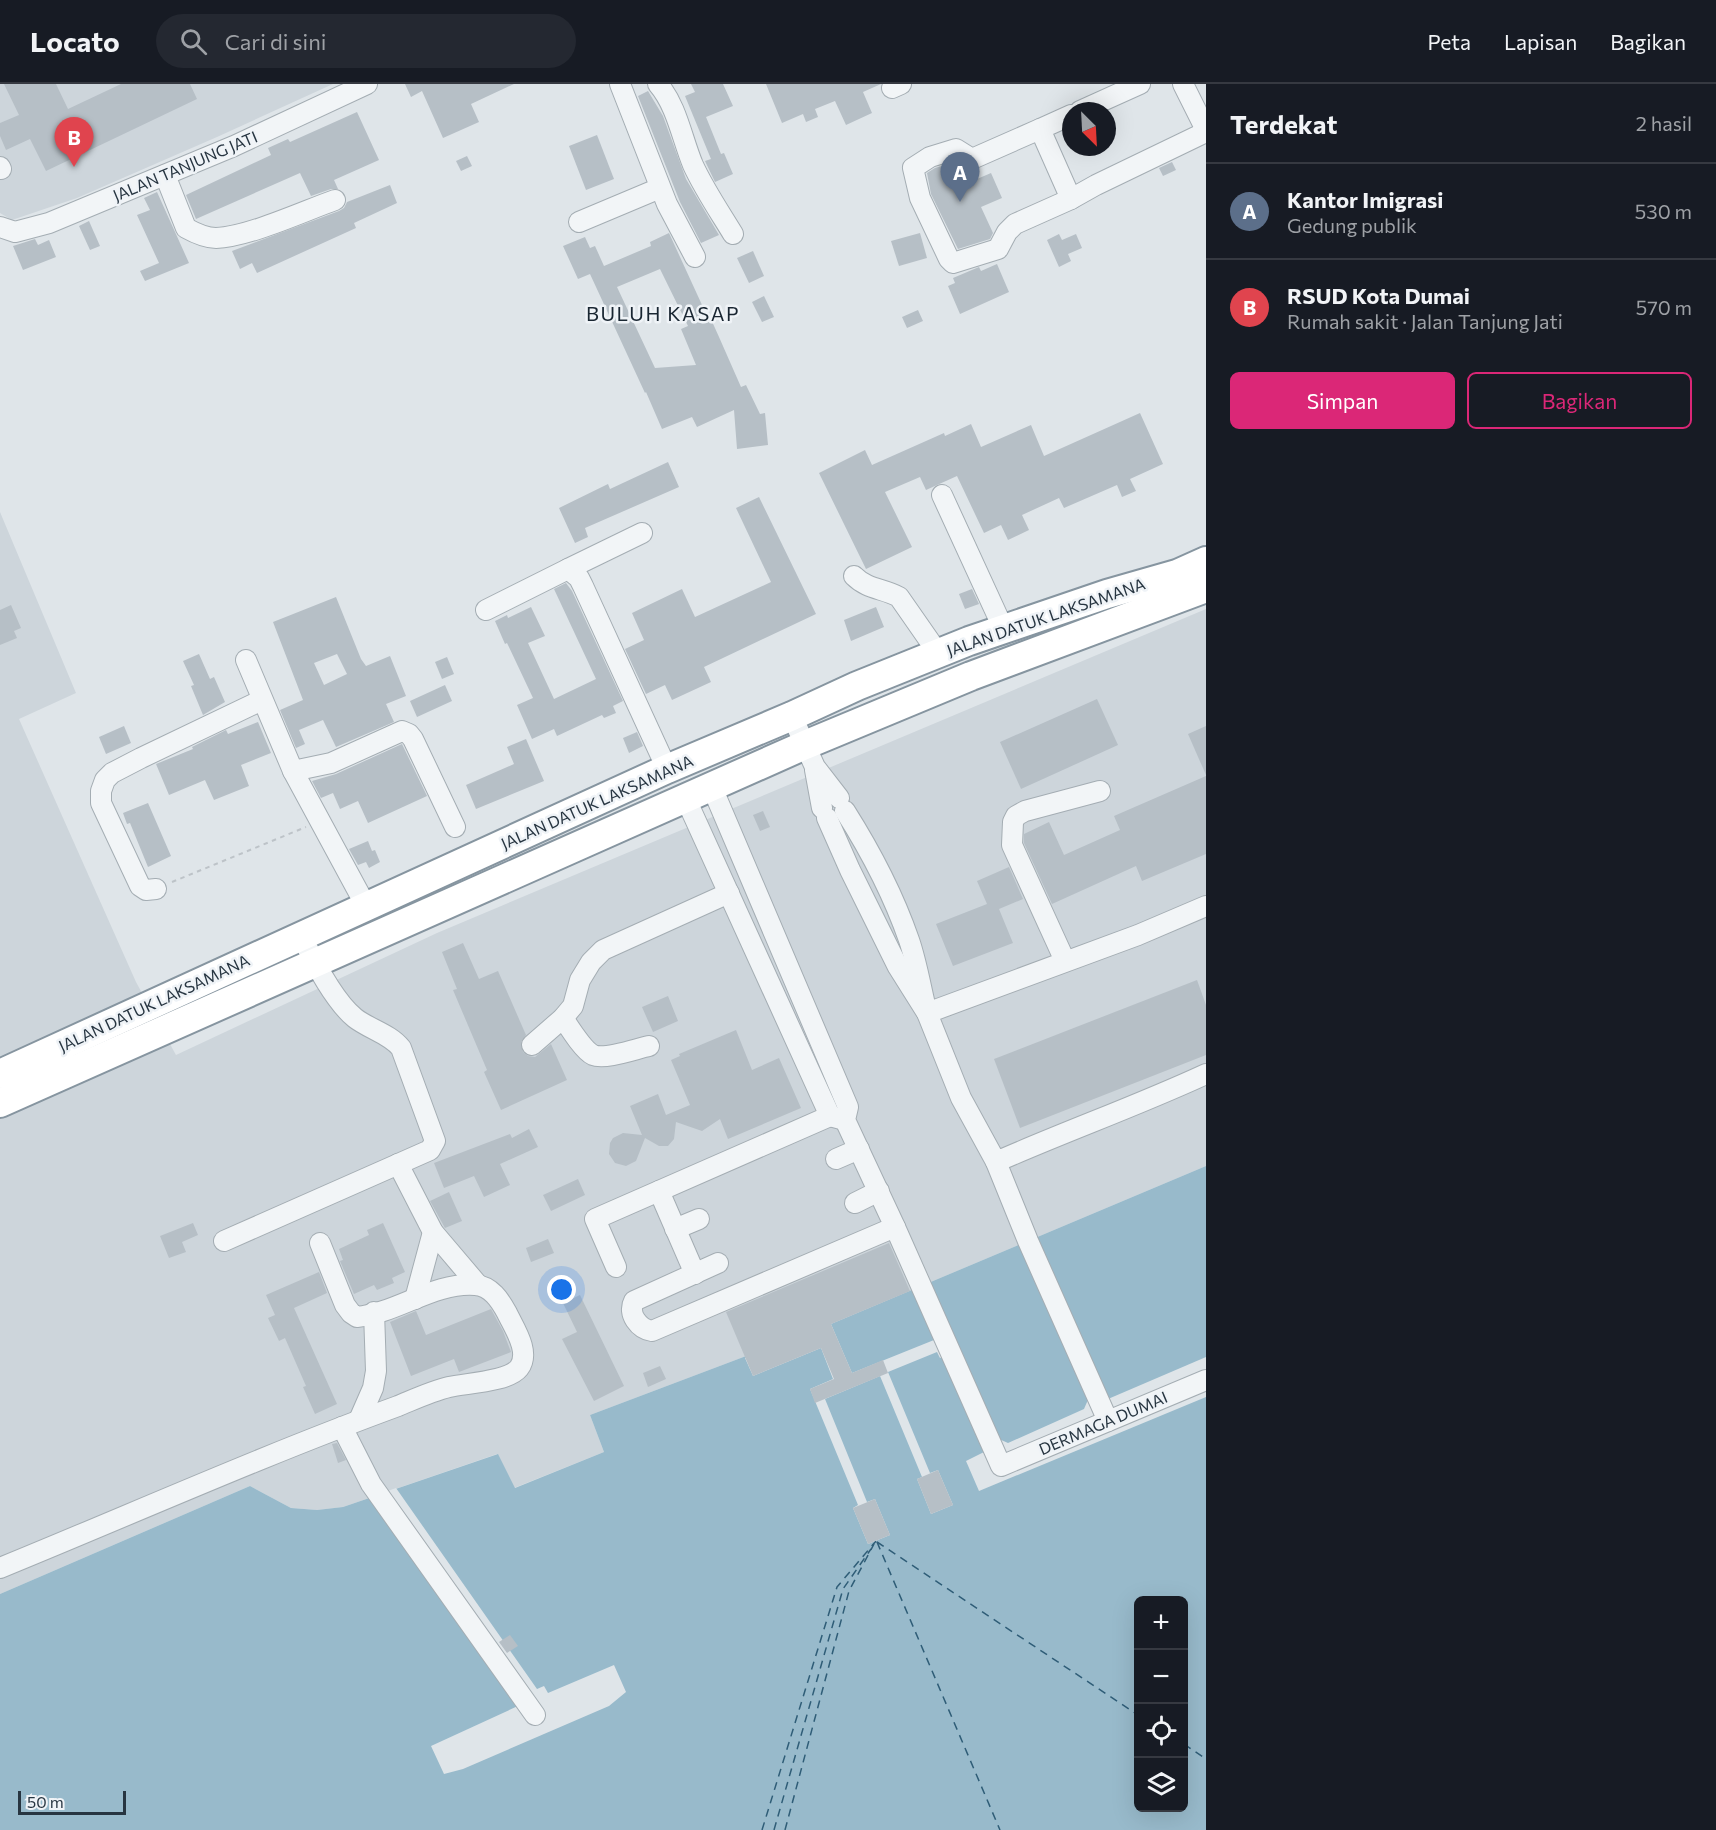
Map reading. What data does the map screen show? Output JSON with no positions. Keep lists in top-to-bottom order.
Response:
{
  "streets": {
    "highway": ["JALAN DATUK LAKSAMANA"],
    "street": ["JALAN TANJUNG JATI", "DERMAGA DUMAI"]
  },
  "districts": ["BULUH KASAP"],
  "scale_bar": "50 m",
  "north": "bottom right",
  "page": {
    "header": "Locato",
    "search": "Cari di sini",
    "nav": ["Peta", "Lapisan", "Bagikan"],
    "heading": ["Terdekat", "2 hasil"],
    "pins": ["B", "A"],
    "list": [
      {
        "mark": "A",
        "name": "Kantor Imigrasi",
        "note": "Gedung publik",
        "value": "530 m"
      },
      {
        "mark": "B",
        "name": "RSUD Kota Dumai",
        "note": "Rumah sakit · Jalan Tanjung Jati",
        "value": "570 m"
      }
    ],
    "buttons": ["Simpan", "Bagikan"],
    "map_buttons": ["+", "−"],
    "scale": "50 m"
  }
}
